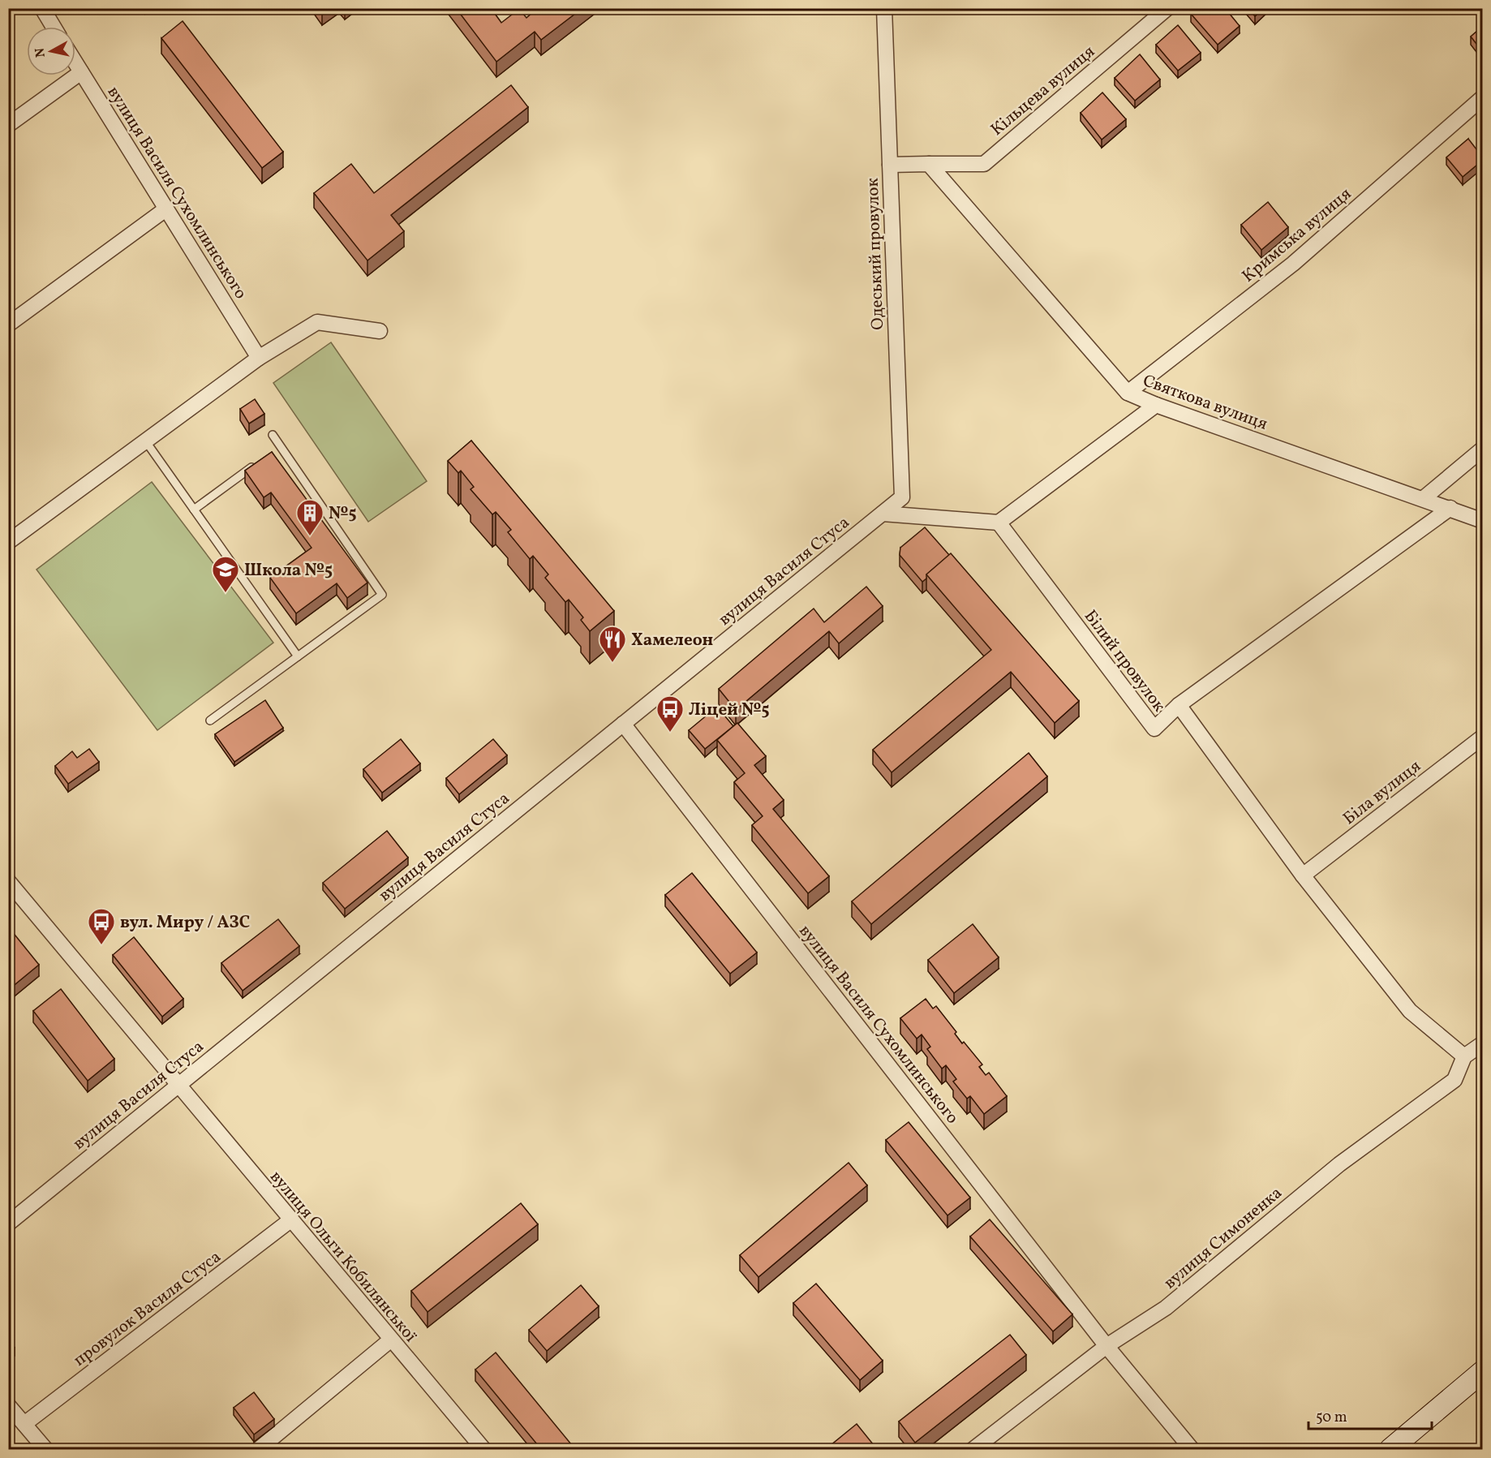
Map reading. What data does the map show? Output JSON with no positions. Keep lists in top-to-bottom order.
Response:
{
  "streets": {
    "street": [
      "Кільцева вулиця",
      "вулиця Василя Сухомлинського",
      "Кримська вулиця",
      "Одеський провулок",
      "Святкова вулиця",
      "вулиця Василя Стуса",
      "Білий провулок",
      "Біла вулиця",
      "вулиця Симоненка",
      "вулиця Ольги Кобилянської",
      "провулок Василя Стуса"
    ]
  },
  "crossings": [
    ["Кільцева вулиця", "Святкова вулиця"],
    ["вулиця Василя Сухомлинського", "вулиця Василя Стуса"],
    ["вулиця Василя Сухомлинського", "вулиця Симоненка"],
    ["Кримська вулиця", "Святкова вулиця"],
    ["Одеський провулок", "вулиця Василя Стуса"],
    ["Святкова вулиця", "Білий провулок"],
    ["вулиця Василя Стуса", "вулиця Ольги Кобилянської"],
    ["вулиця Ольги Кобилянської", "провулок Василя Стуса"]
  ],
  "places": {
    "building": ["№5"],
    "school or university": ["Школа №5"],
    "restaurant": ["Хамелеон"],
    "bus stop": ["Ліцей №5", "вул. Миру / АЗС"]
  },
  "scale_bar": "50 m",
  "north": "left"
}
